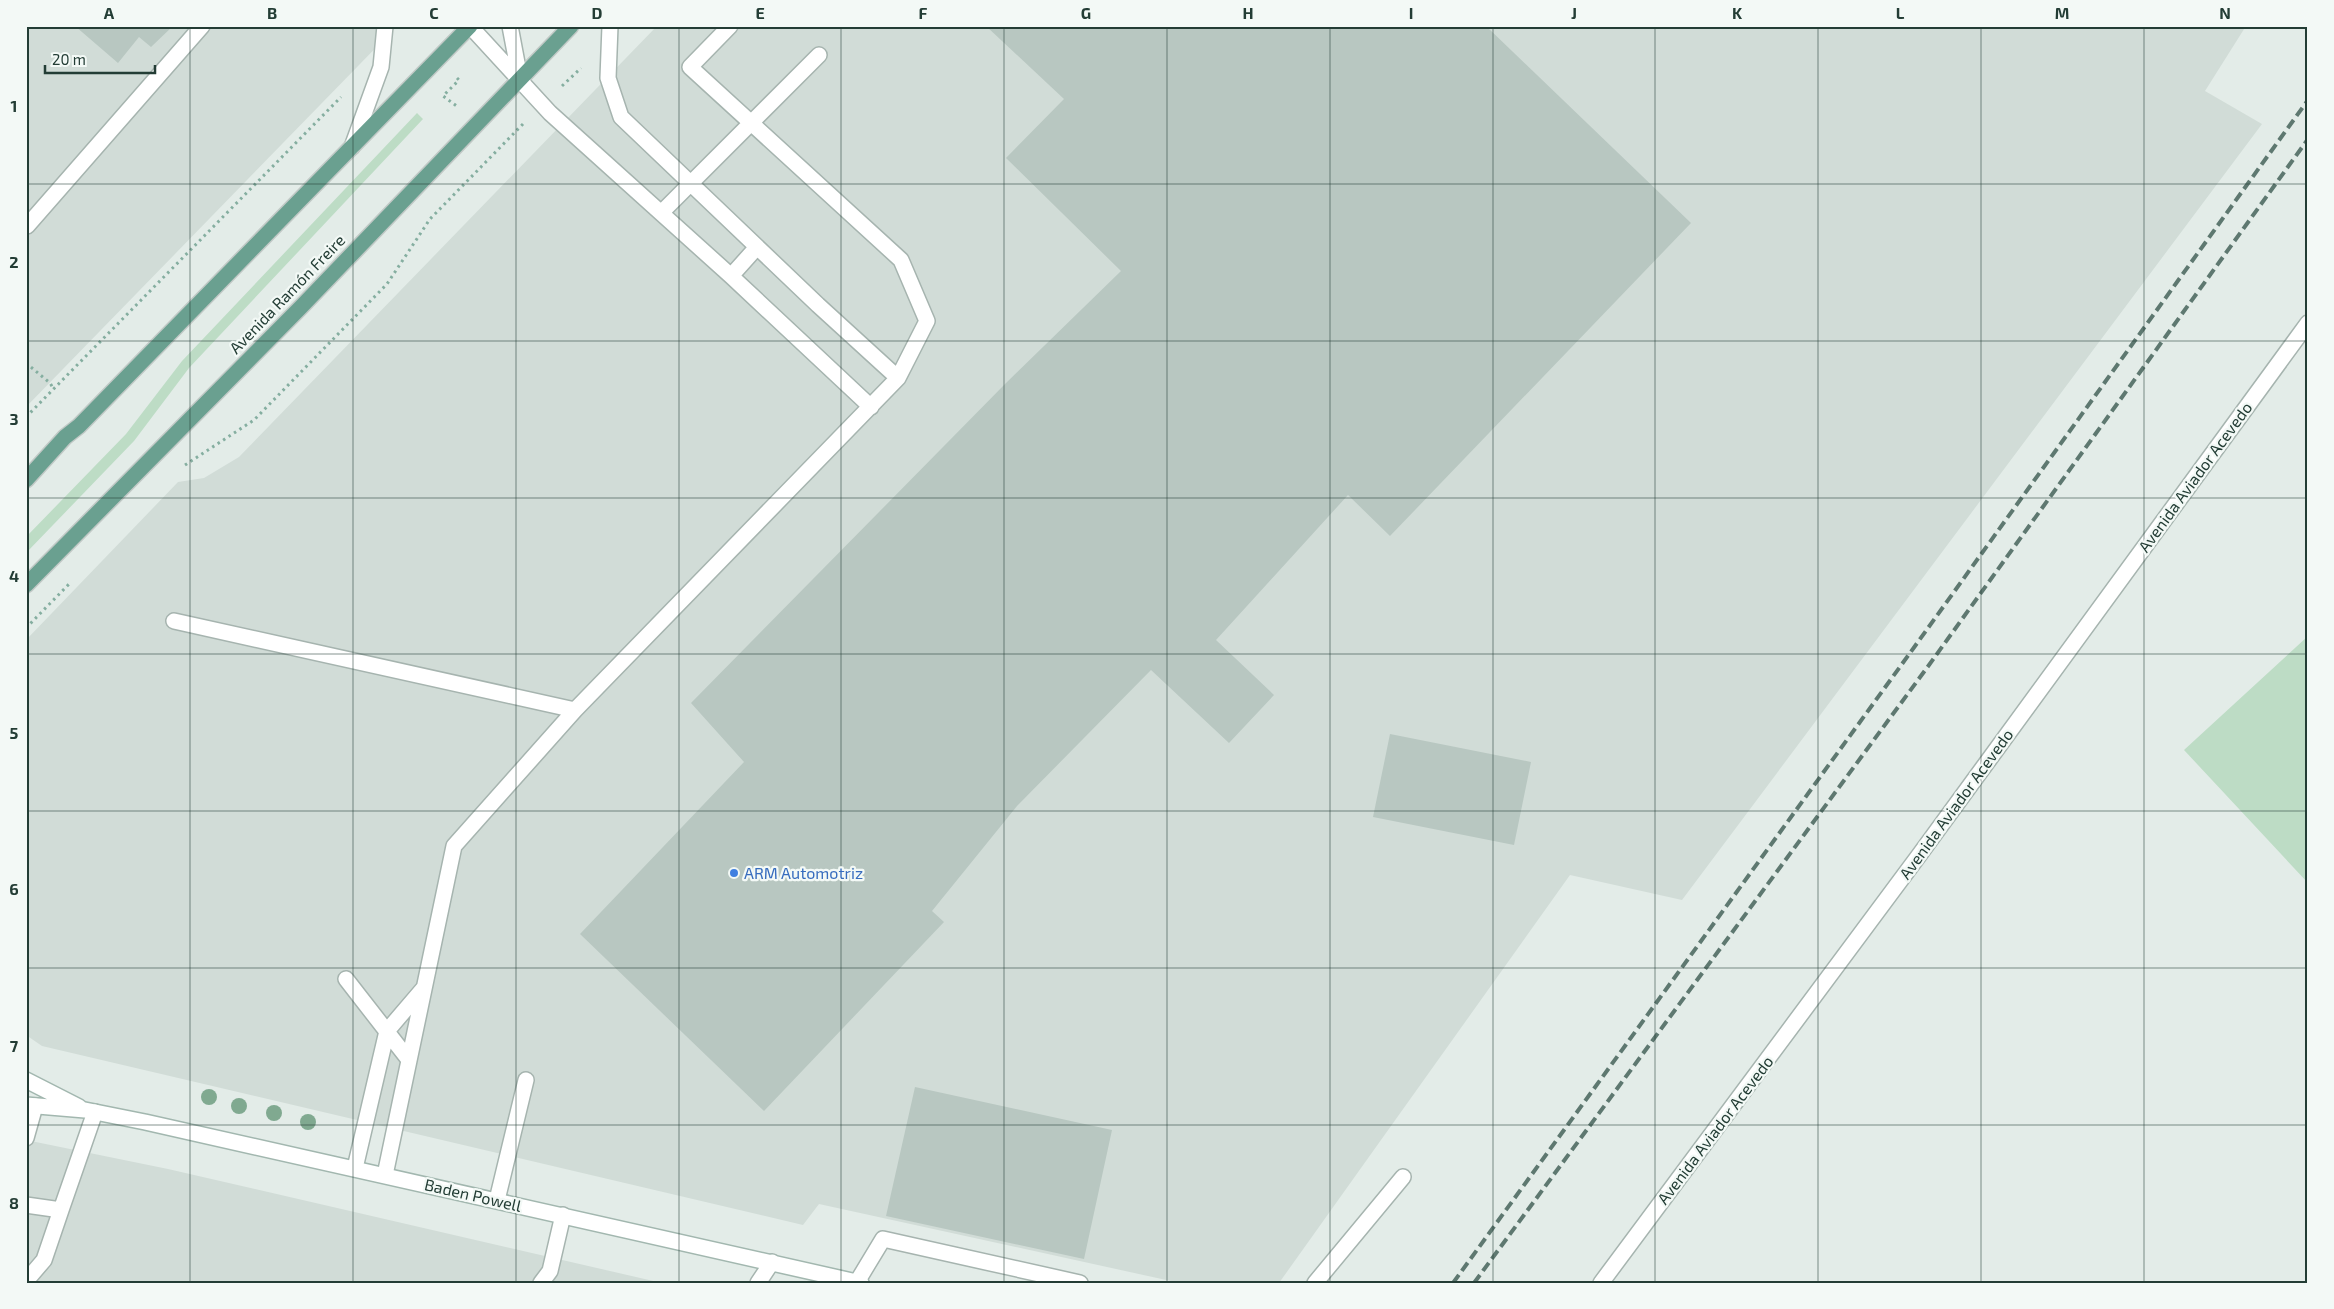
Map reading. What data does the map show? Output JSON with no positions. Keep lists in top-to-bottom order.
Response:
{
  "streets": {
    "main road": ["Avenida Ramón Freire"],
    "street": ["Avenida Aviador Acevedo", "Baden Powell"]
  },
  "places": ["ARM Automotriz"],
  "scale_bar": "20 m",
  "grid": {
    "columns": [
      "A",
      "B",
      "C",
      "D",
      "E",
      "F",
      "G",
      "H",
      "I",
      "J",
      "K",
      "L",
      "M",
      "N"
    ],
    "rows": [
      "1",
      "2",
      "3",
      "4",
      "5",
      "6",
      "7",
      "8"
    ]
  }
}
